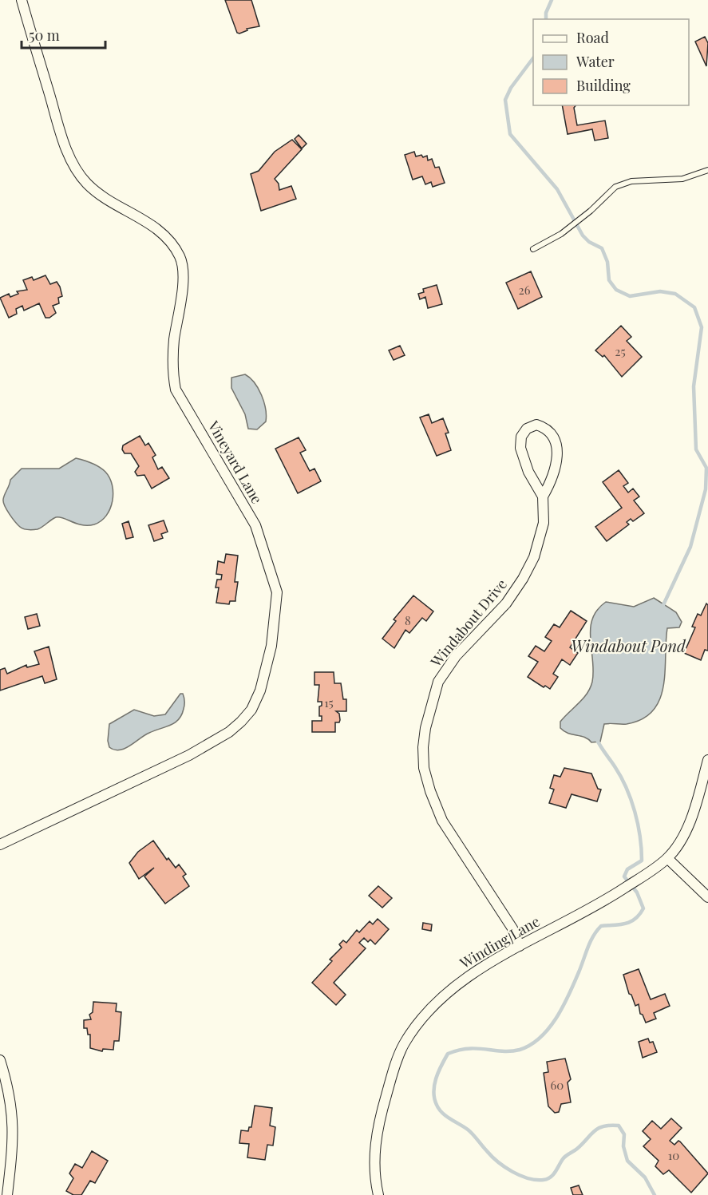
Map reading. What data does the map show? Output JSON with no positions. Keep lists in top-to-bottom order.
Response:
{
  "streets": {
    "street": ["Vineyard Lane", "Windabout Drive", "Winding Lane"]
  },
  "crossings": [
    ["Windabout Drive", "Winding Lane"]
  ],
  "water": ["Windabout Pond"],
  "house_numbers": [
    "26",
    "25",
    "8",
    "15",
    "60",
    "10"
  ],
  "legend": ["Road", "Water", "Building"],
  "scale_bar": "50 m"
}
